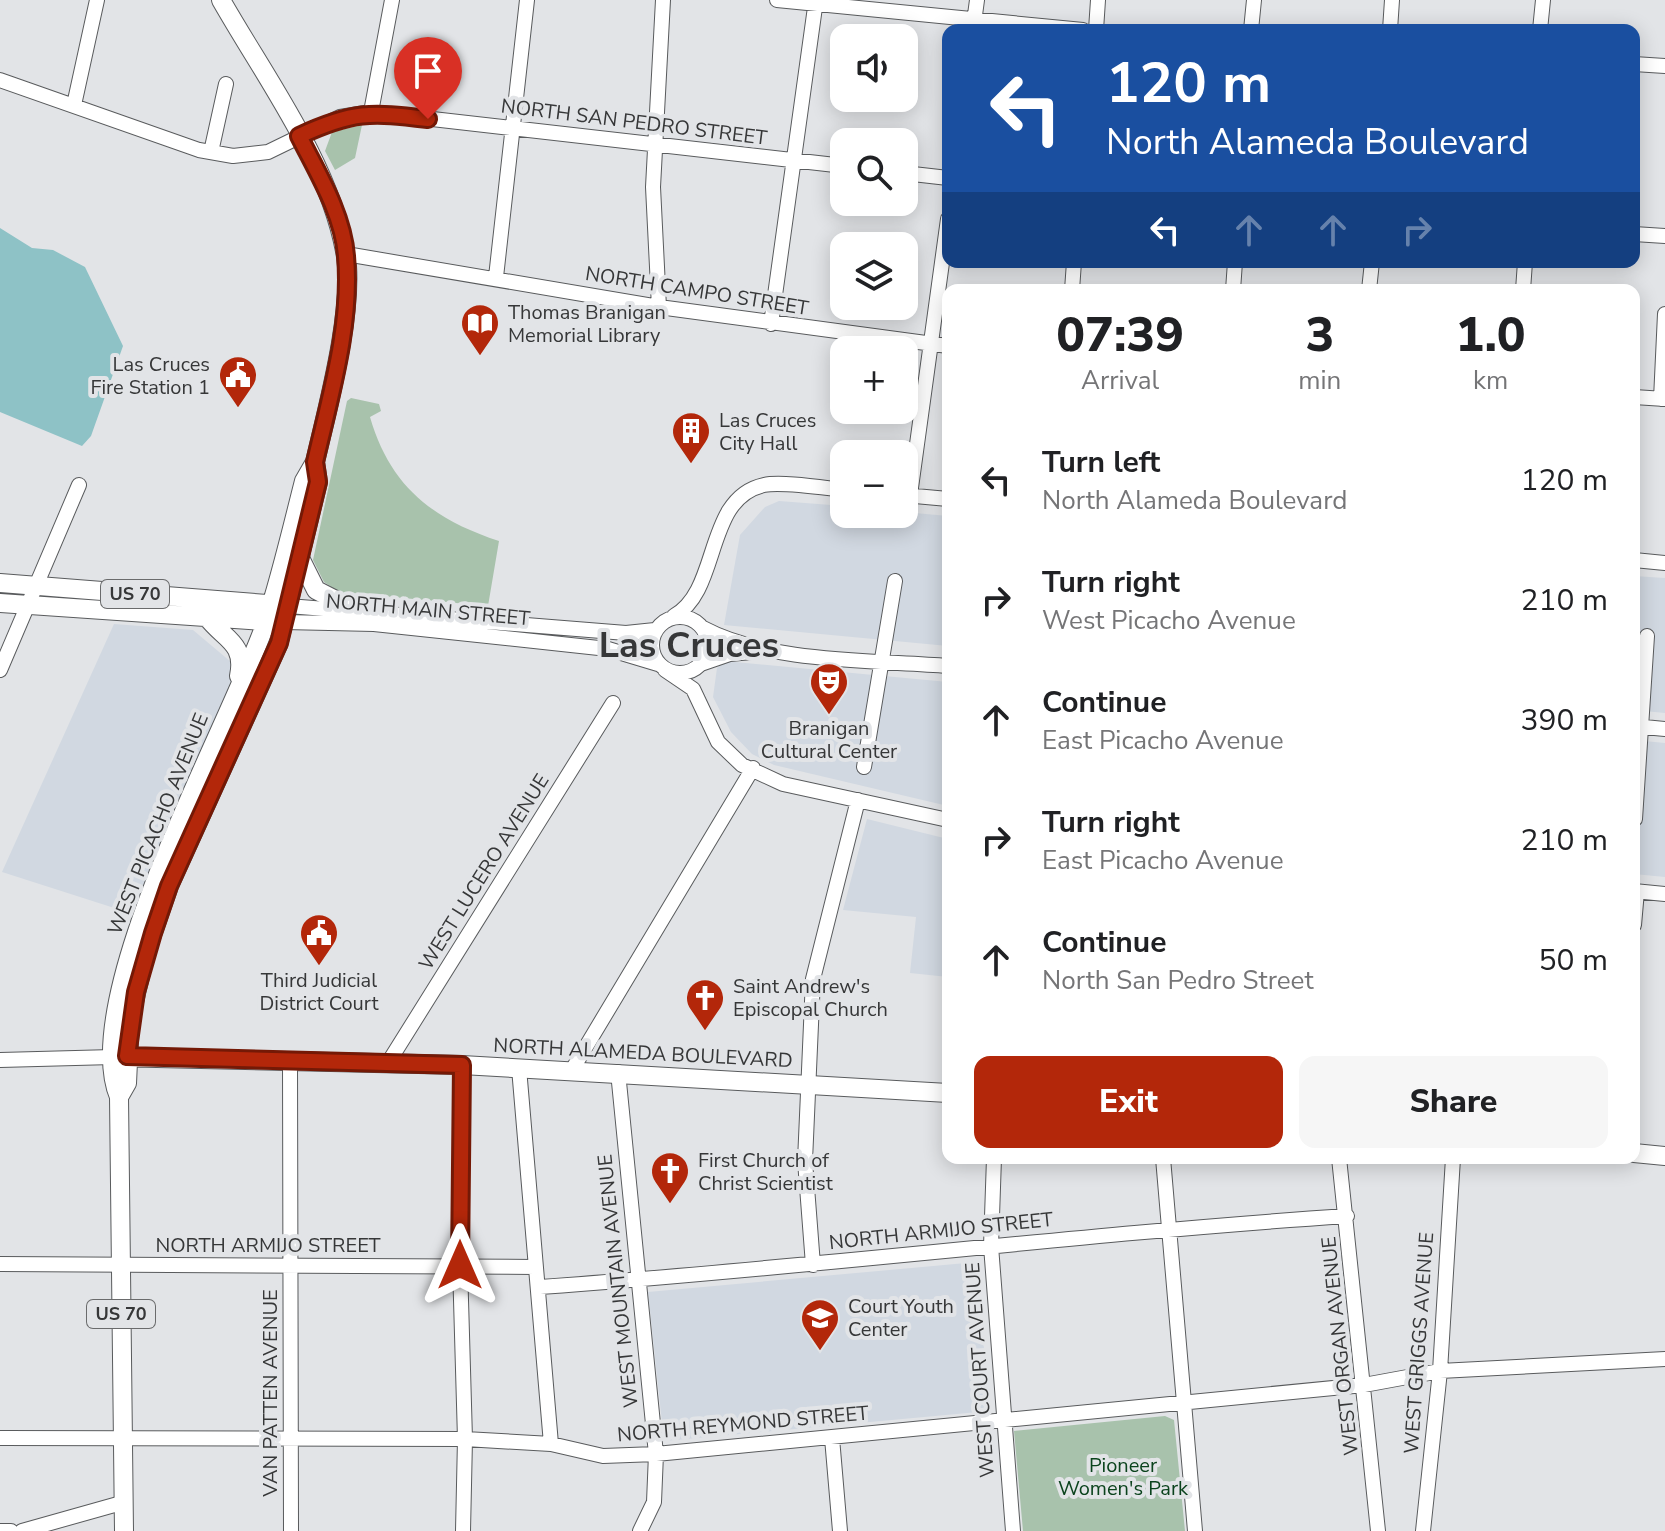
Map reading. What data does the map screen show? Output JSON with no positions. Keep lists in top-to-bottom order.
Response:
{
  "streets": {
    "main road": [
      "US 70",
      "NORTH MAIN STREET",
      "WEST PICACHO AVENUE",
      "NORTH ALAMEDA BOULEVARD"
    ],
    "street": [
      "NORTH SAN PEDRO STREET",
      "NORTH CAMPO STREET",
      "WEST LUCERO AVENUE",
      "NORTH ARMIJO STREET",
      "WEST MOUNTAIN AVENUE",
      "WEST GRIGGS AVENUE",
      "WEST ORGAN AVENUE",
      "WEST COURT AVENUE",
      "VAN PATTEN AVENUE",
      "NORTH REYMOND STREET"
    ]
  },
  "crossings": [
    ["NORTH MAIN STREET", "WEST PICACHO AVENUE"],
    ["WEST PICACHO AVENUE", "NORTH ALAMEDA BOULEVARD"],
    ["WEST PICACHO AVENUE", "NORTH ARMIJO STREET"],
    ["WEST PICACHO AVENUE", "NORTH REYMOND STREET"],
    ["WEST LUCERO AVENUE", "NORTH ALAMEDA BOULEVARD"],
    ["NORTH ALAMEDA BOULEVARD", "WEST MOUNTAIN AVENUE"],
    ["NORTH ALAMEDA BOULEVARD", "VAN PATTEN AVENUE"],
    ["NORTH ARMIJO STREET", "WEST MOUNTAIN AVENUE"],
    ["NORTH ARMIJO STREET", "WEST ORGAN AVENUE"],
    ["NORTH ARMIJO STREET", "WEST COURT AVENUE"],
    ["NORTH ARMIJO STREET", "VAN PATTEN AVENUE"],
    ["WEST MOUNTAIN AVENUE", "NORTH REYMOND STREET"],
    ["WEST GRIGGS AVENUE", "NORTH REYMOND STREET"],
    ["WEST ORGAN AVENUE", "NORTH REYMOND STREET"],
    ["WEST COURT AVENUE", "NORTH REYMOND STREET"],
    ["VAN PATTEN AVENUE", "NORTH REYMOND STREET"]
  ],
  "districts": ["Las Cruces"],
  "parks": ["Pioneer Women's Park"],
  "places": {
    "library": ["Thomas Branigan Memorial Library"],
    "public building": ["Las Cruces Fire Station 1", "Third Judicial District Court"],
    "building": ["Las Cruces City Hall"],
    "theatre": ["Branigan Cultural Center"],
    "church": ["Saint Andrew's Episcopal Church", "First Church of Christ Scientist"],
    "school or university": ["Court Youth Center"]
  },
  "page": {
    "map_buttons": ["+", "−"],
    "turn": ["120 m", "North Alameda Boulevard"],
    "eta": [
      "07:39",
      "Arrival",
      "3",
      "min",
      "1.0",
      "km"
    ],
    "list": [
      {
        "name": "Turn left",
        "note": "North Alameda Boulevard",
        "value": "120 m"
      },
      {
        "name": "Turn right",
        "note": "West Picacho Avenue",
        "value": "210 m"
      },
      {
        "name": "Continue",
        "note": "East Picacho Avenue",
        "value": "390 m"
      },
      {
        "name": "Turn right",
        "note": "East Picacho Avenue",
        "value": "210 m"
      },
      {
        "name": "Continue",
        "note": "North San Pedro Street",
        "value": "50 m"
      }
    ],
    "buttons": ["Exit", "Share"]
  }
}
